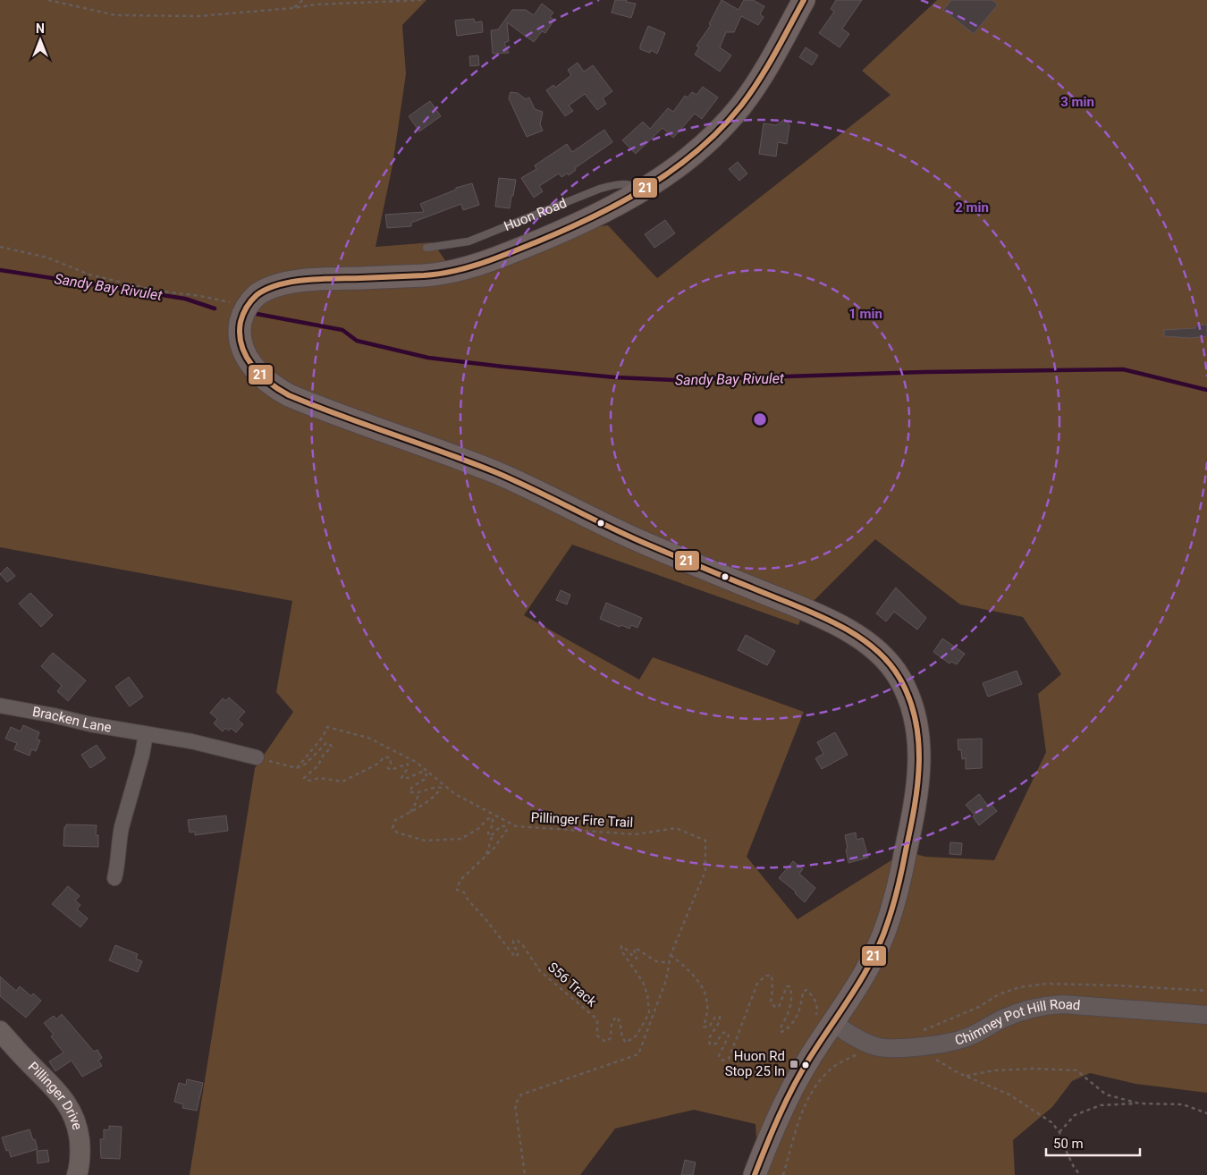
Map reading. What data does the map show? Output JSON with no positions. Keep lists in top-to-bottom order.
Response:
{
  "streets": {
    "main road": ["Huon Road", "Pillinger Drive"],
    "street": ["Bracken Lane", "Chimney Pot Hill Road"],
    "path": ["Pillinger Fire Trail", "S56 Track"]
  },
  "crossings": [
    ["Huon Road", "Chimney Pot Hill Road"],
    ["Pillinger Fire Trail", "S56 Track"]
  ],
  "water": ["Sandy Bay Rivulet"],
  "places": {
    "transit": ["Huon Rd Stop 25 In"]
  },
  "lines": ["transit line 21"],
  "scale_bar": "50 m",
  "north": "top",
  "rings": ["3 min", "2 min", "1 min"]
}
